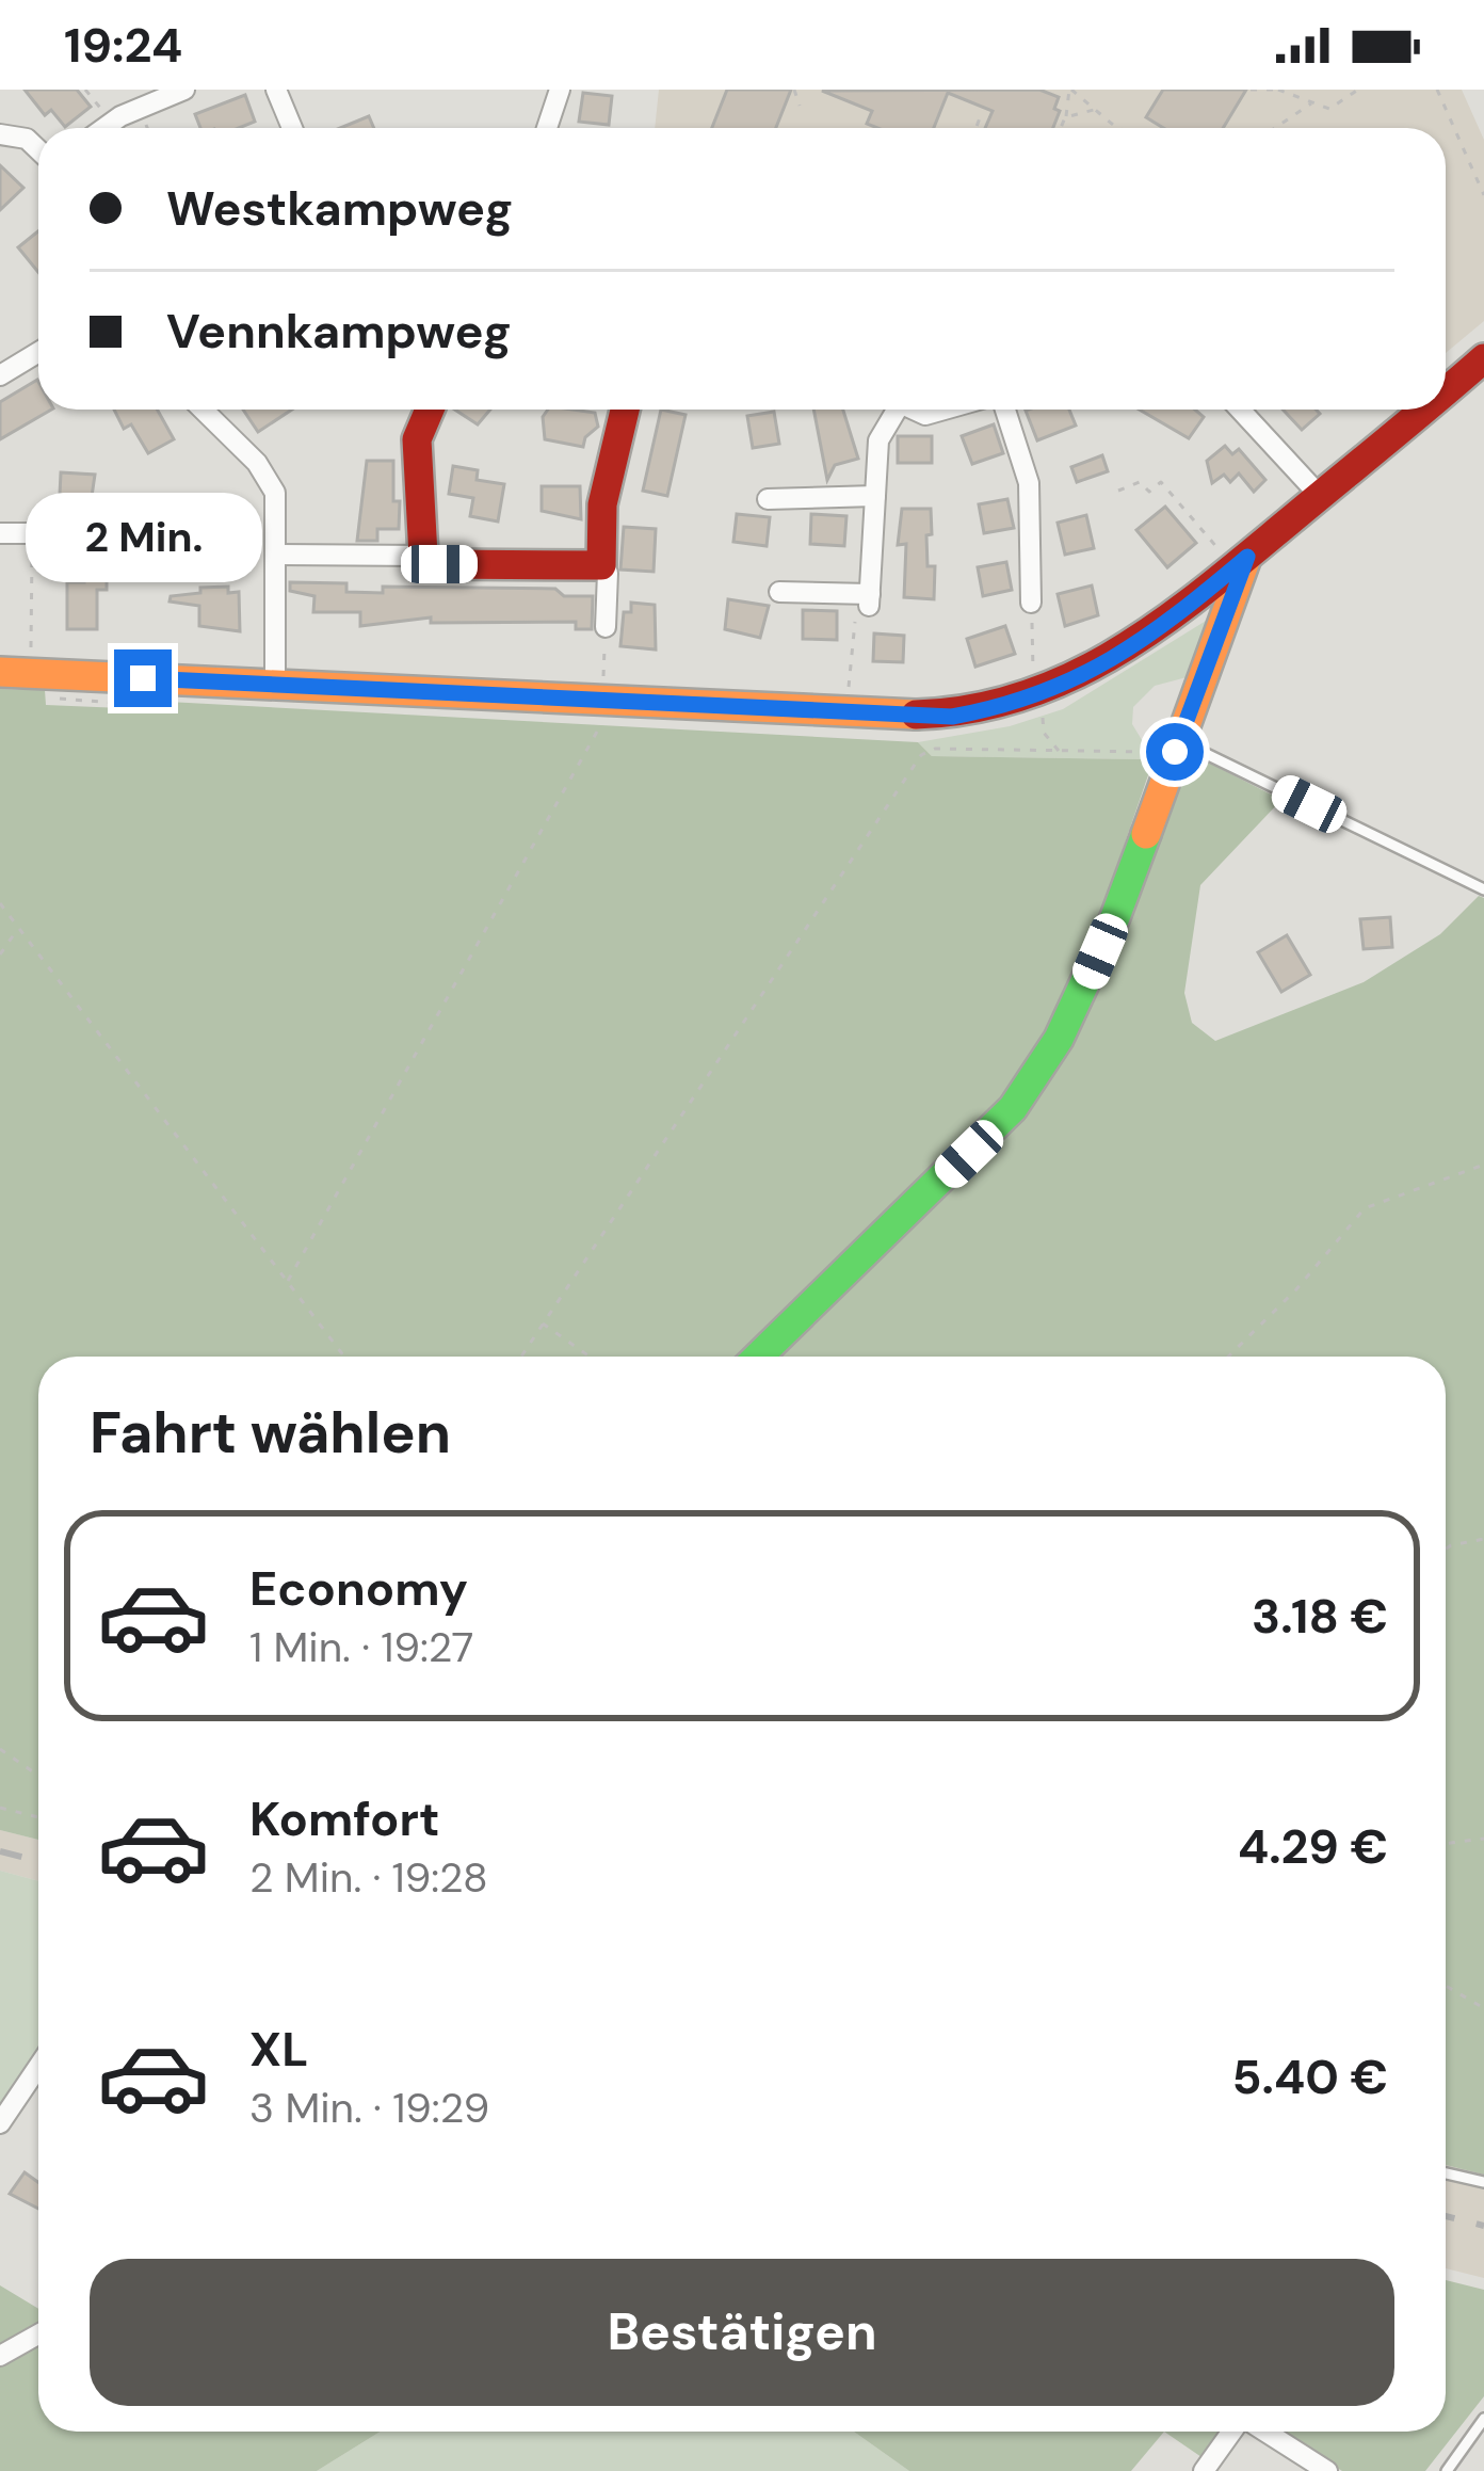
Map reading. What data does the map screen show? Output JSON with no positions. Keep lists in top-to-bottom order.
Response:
{
  "page": {
    "status": "19:24",
    "banner": ["Westkampweg", "Vennkampweg"],
    "bubble": "2 Min.",
    "heading": "Fahrt wählen",
    "list": [
      {
        "name": "Economy",
        "note": "1 Min. · 19:27",
        "value": "3.18 €"
      },
      {
        "name": "Komfort",
        "note": "2 Min. · 19:28",
        "value": "4.29 €"
      },
      {
        "name": "XL",
        "note": "3 Min. · 19:29",
        "value": "5.40 €"
      }
    ],
    "buttons": "Bestätigen"
  }
}
